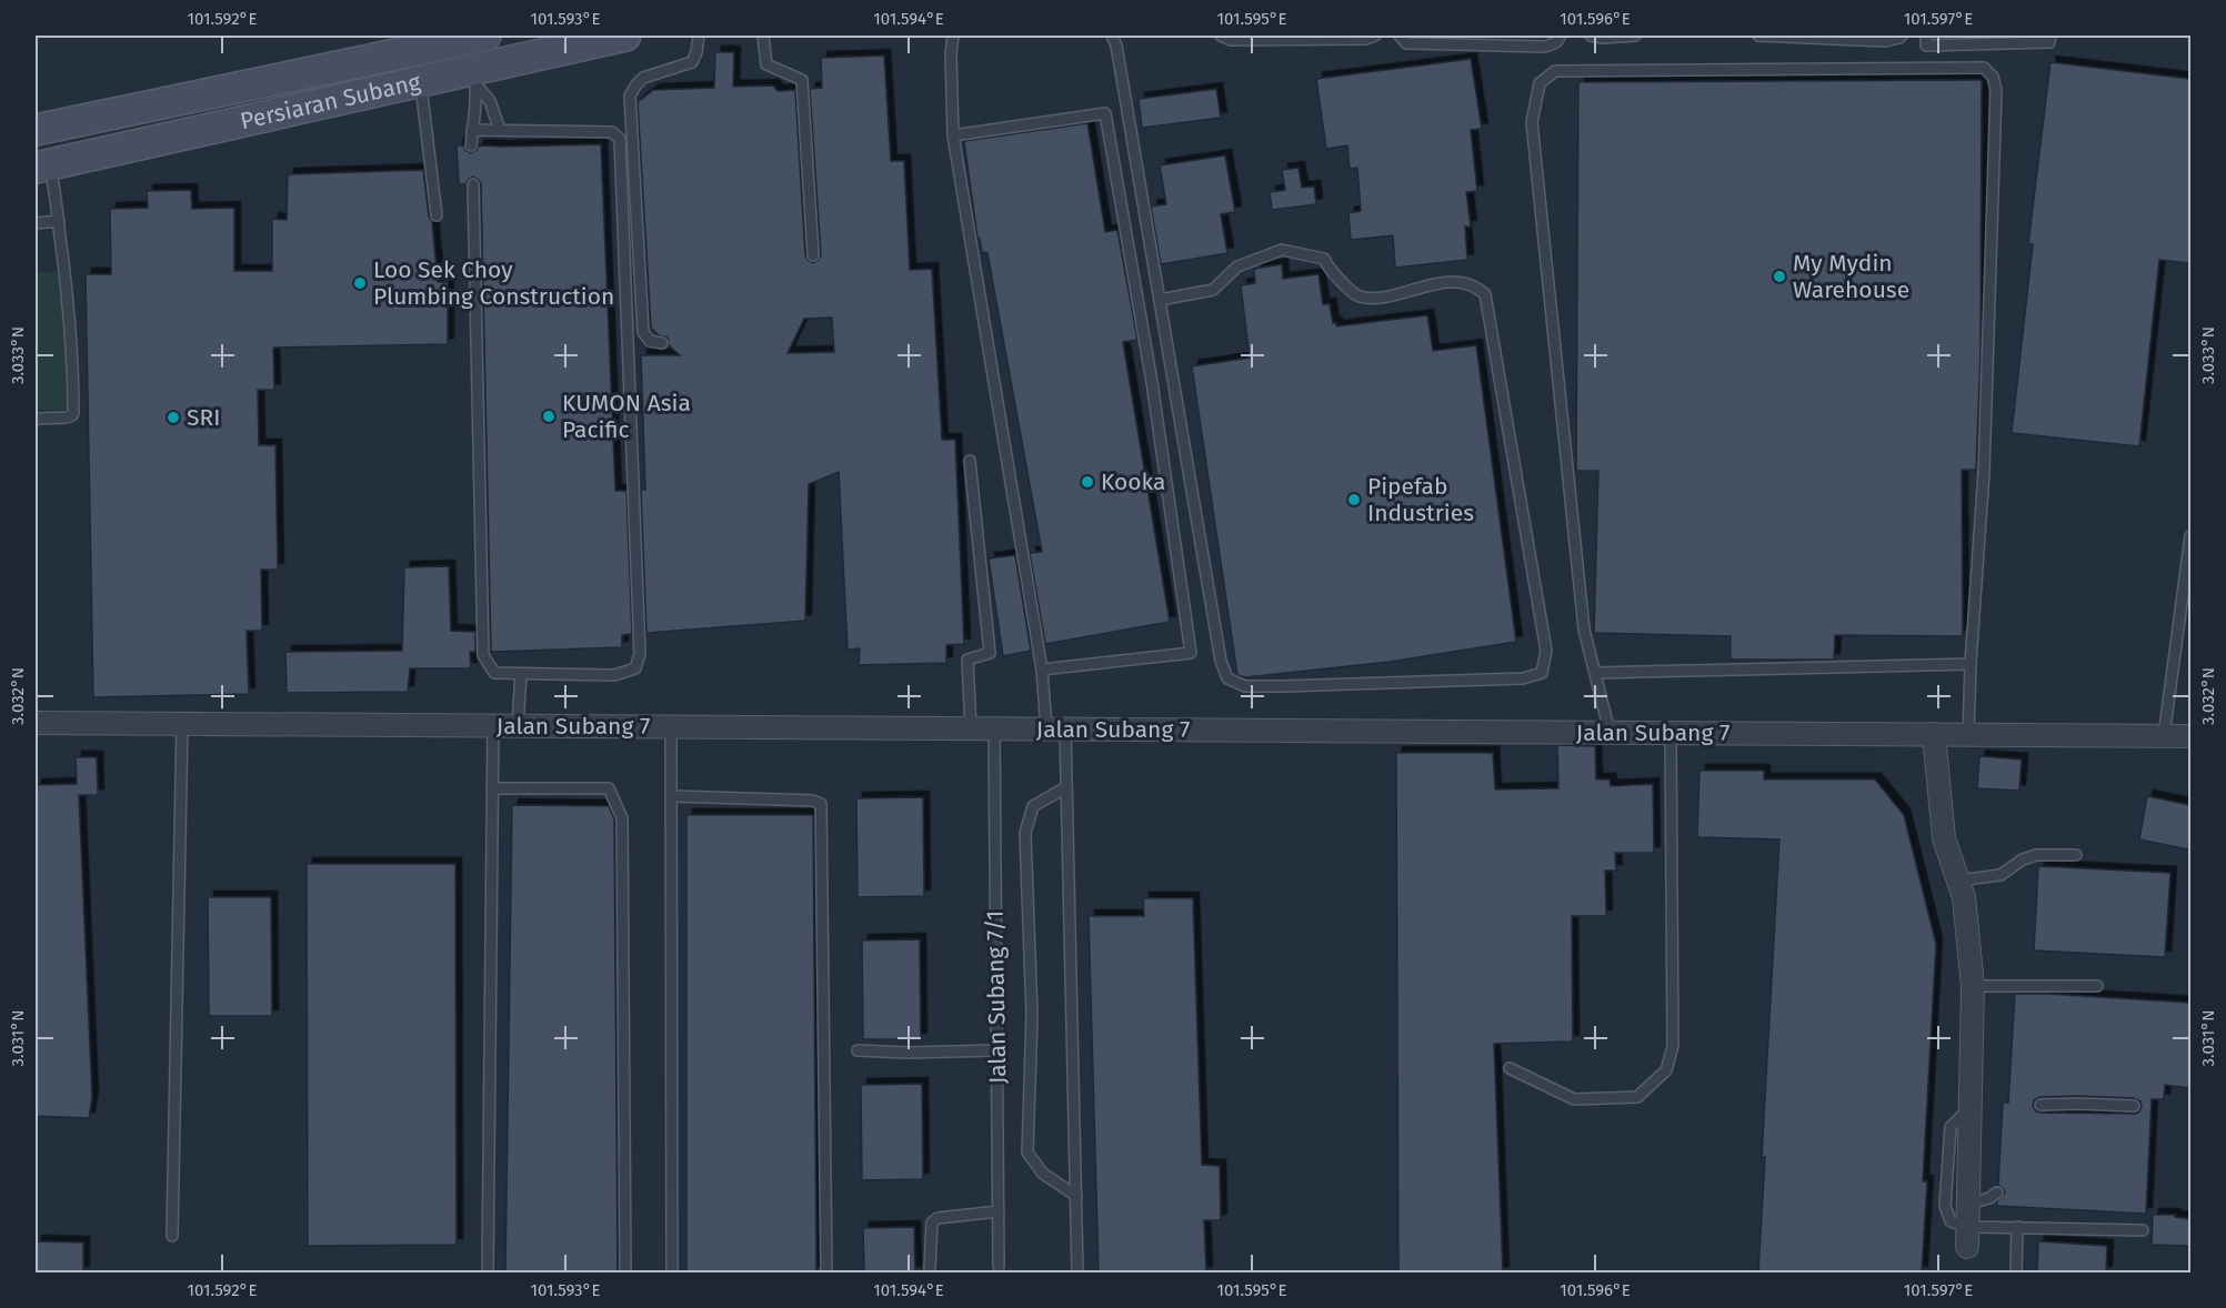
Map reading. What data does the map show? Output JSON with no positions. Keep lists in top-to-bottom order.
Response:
{
  "streets": {
    "street": ["Persiaran Subang", "Jalan Subang 7"],
    "lane": ["Jalan Subang 7/1"]
  },
  "crossings": [
    ["Jalan Subang 7", "Jalan Subang 7/1"]
  ],
  "places": [
    "My Mydin Warehouse",
    "Loo Sek Choy Plumbing Construction",
    "KUMON Asia Pacific",
    "SRI",
    "Kooka",
    "Pipefab Industries"
  ],
  "coordinates": [
    "101.592°E",
    "101.593°E",
    "101.594°E",
    "101.595°E",
    "101.596°E",
    "101.597°E",
    "3.033°N",
    "3.032°N",
    "3.031°N"
  ]
}
